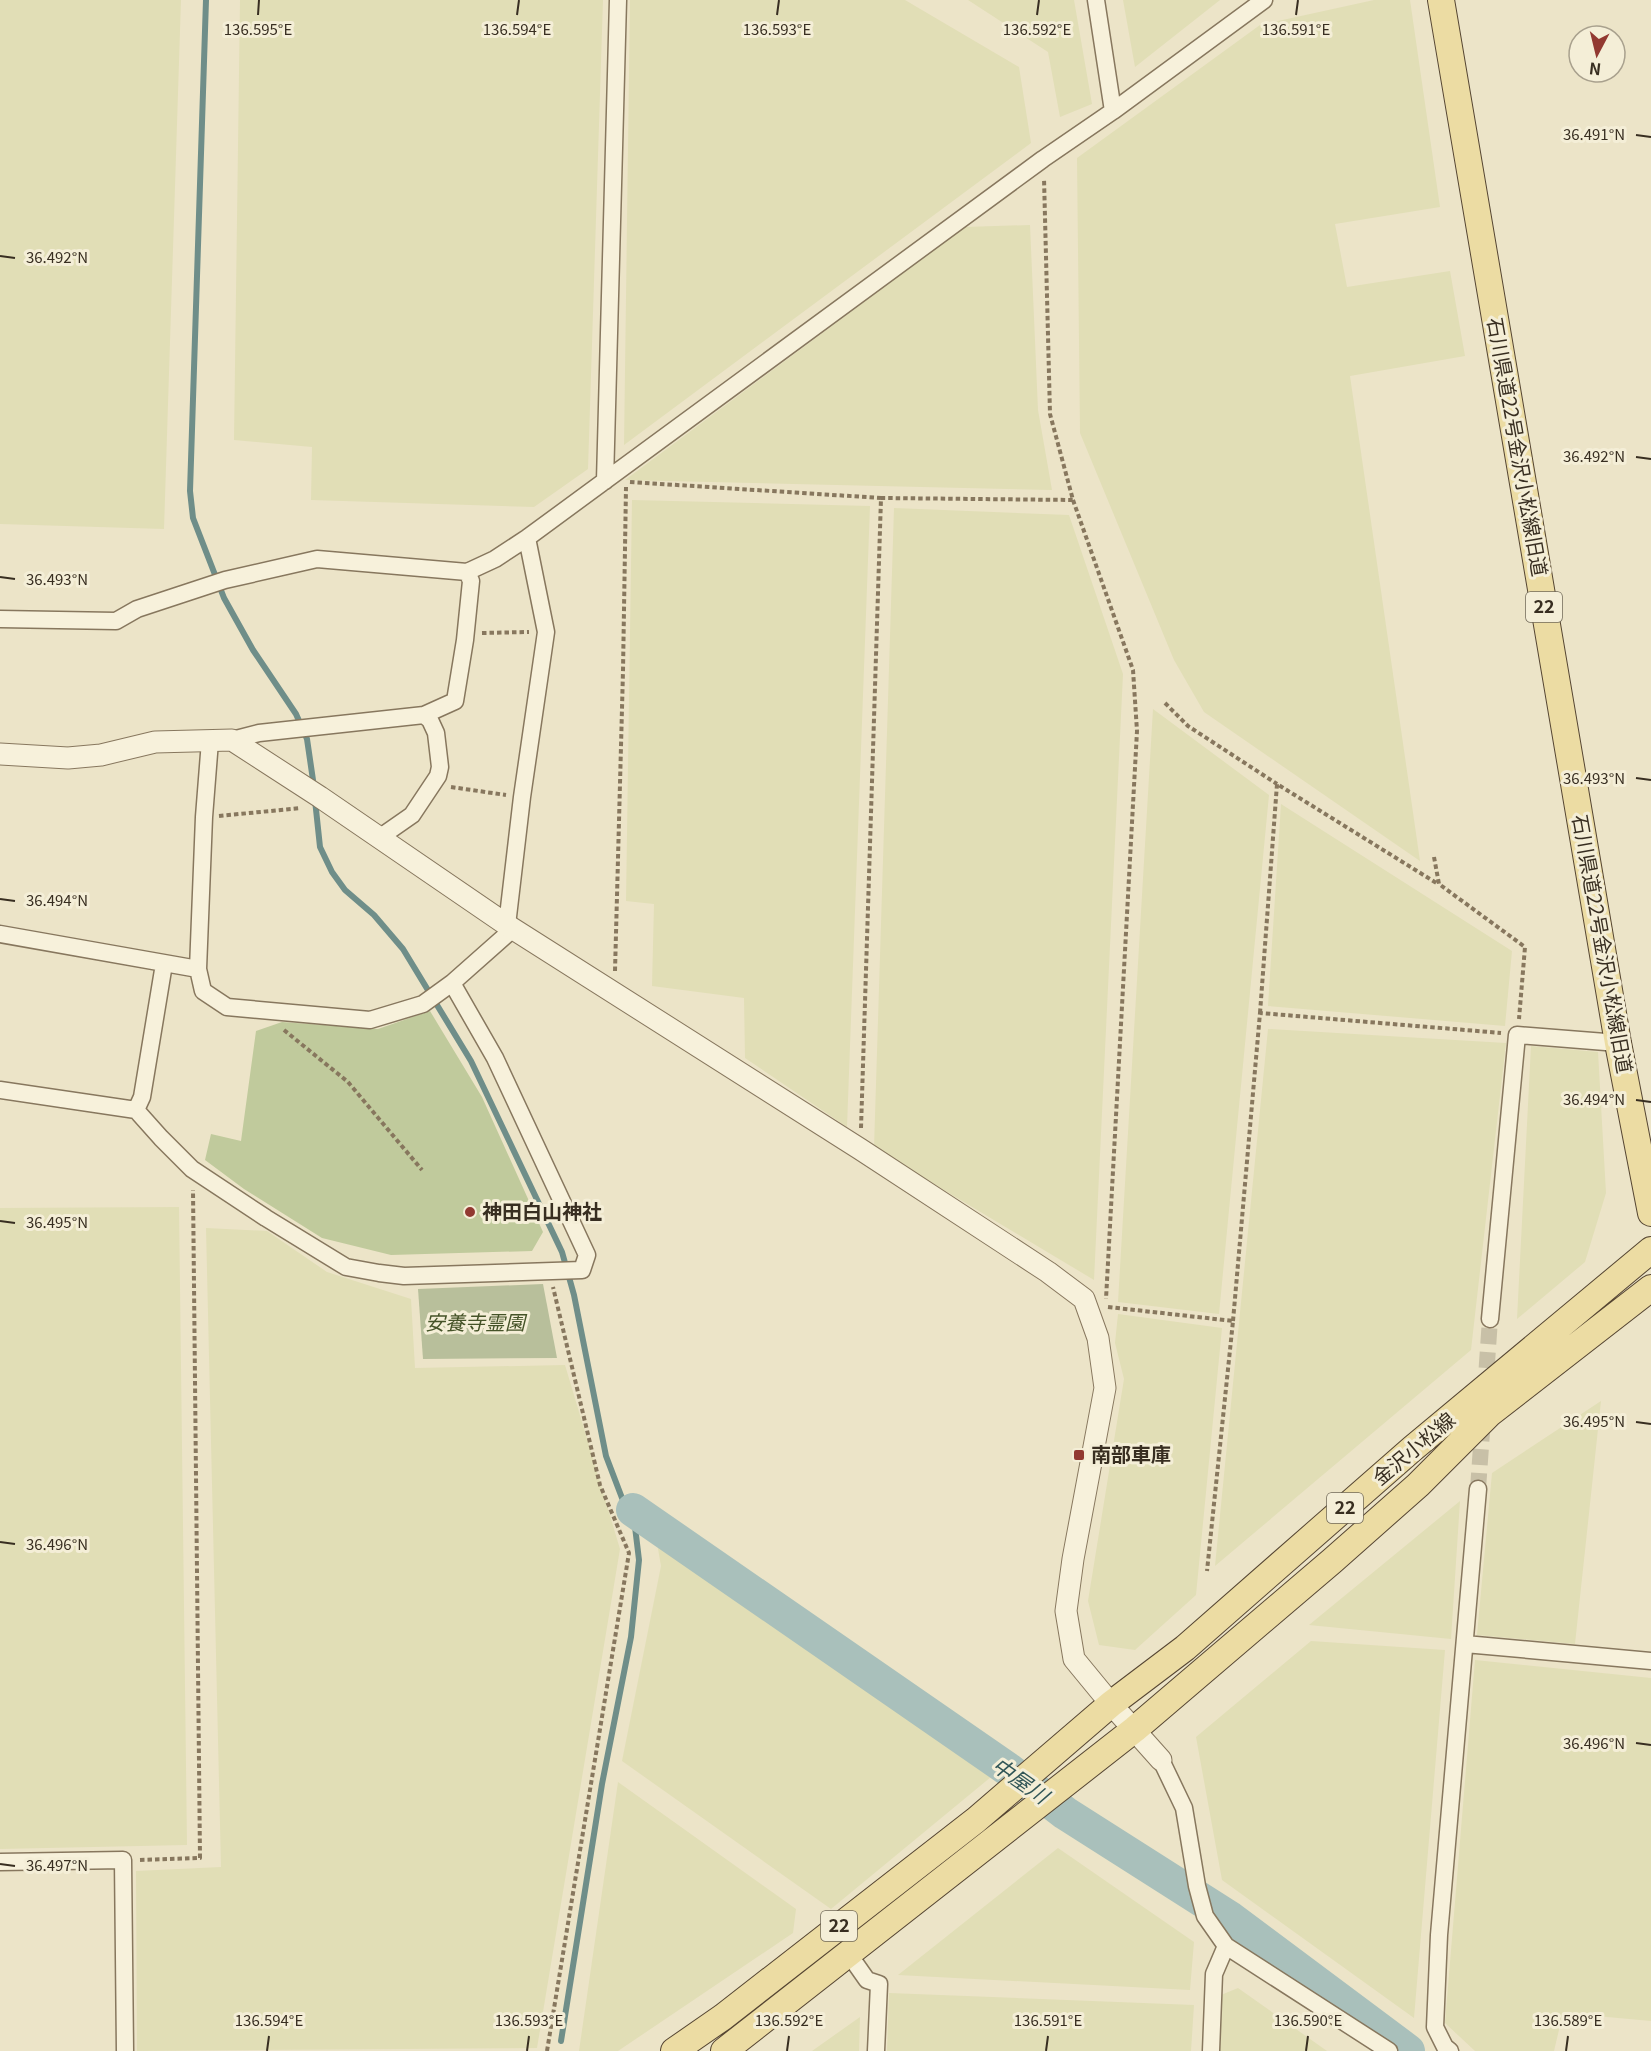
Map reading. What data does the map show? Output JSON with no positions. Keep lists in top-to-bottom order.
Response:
{
  "streets": {
    "main road": ["石川県道22号金沢小松線旧道", "22", "金沢小松線"]
  },
  "crossings": [
    ["22", "金沢小松線"]
  ],
  "water": ["中屋川"],
  "parks": ["安養寺霊園"],
  "places": {
    "other": ["神田白山神社"],
    "transit": ["南部車庫"]
  },
  "north": "bottom",
  "coordinates": [
    "136.595°E",
    "136.594°E",
    "136.593°E",
    "136.592°E",
    "136.591°E",
    "36.491°N",
    "36.492°N",
    "36.493°N",
    "36.494°N",
    "36.495°N",
    "36.496°N",
    "36.497°N",
    "136.590°E",
    "136.589°E"
  ]
}
